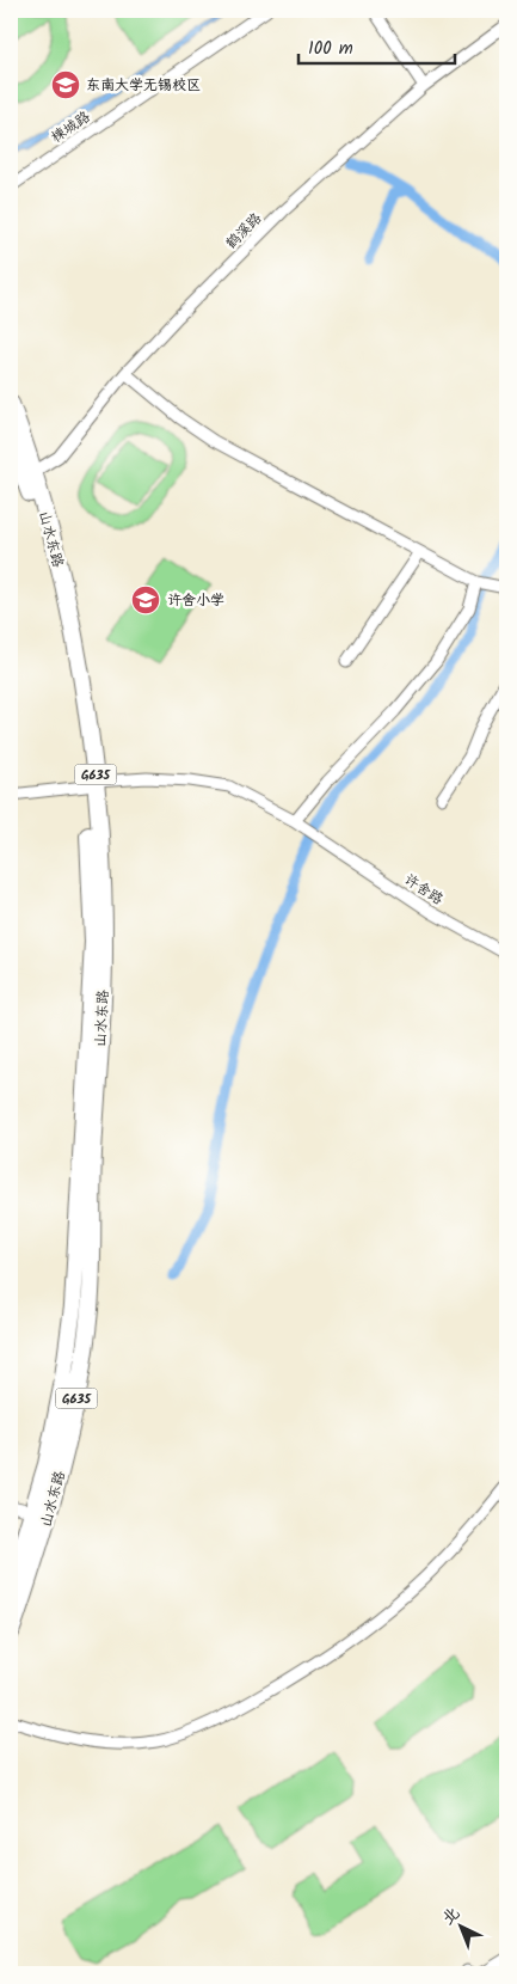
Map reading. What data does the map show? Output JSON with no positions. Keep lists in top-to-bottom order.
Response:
{
  "streets": {
    "highway": ["山水东路", "G635"],
    "street": ["楝城路", "鹤溪路", "许舍路"]
  },
  "crossings": [
    ["鹤溪路", "山水东路"],
    ["山水东路", "许舍路"]
  ],
  "places": {
    "school or university": ["东南大学无锡校区", "许舍小学"]
  },
  "scale_bar": "100 m",
  "north": "top left"
}
